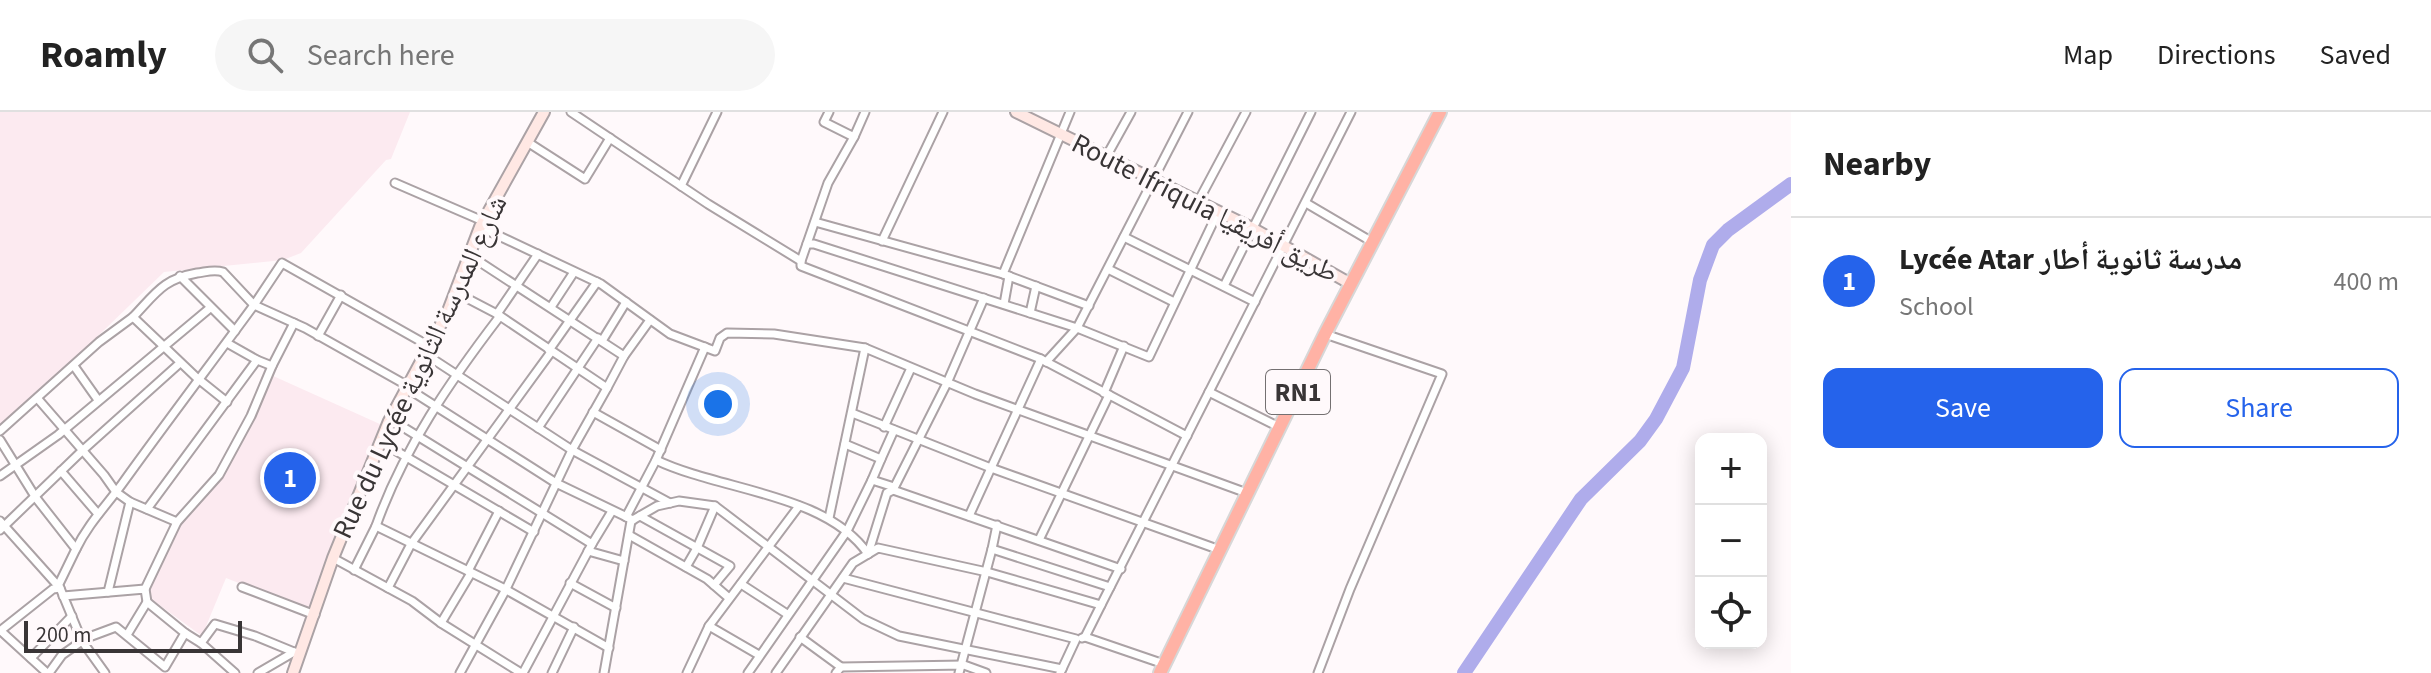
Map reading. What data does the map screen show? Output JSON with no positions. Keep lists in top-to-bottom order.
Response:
{
  "streets": {
    "highway": ["RN1"],
    "street": ["Route Ifriquia طريق أفريقيا", "Rue du Lycée شارع المدرسة الثانوية"]
  },
  "crossings": [
    ["Route Ifriquia طريق أفريقيا", "RN1"]
  ],
  "scale_bar": "200 m",
  "page": {
    "header": "Roamly",
    "search": "Search here",
    "nav": ["Map", "Directions", "Saved"],
    "heading": "Nearby",
    "list": [
      {
        "mark": "1",
        "name": "Lycée Atar مدرسة ثانوية أطار",
        "note": "School",
        "value": "400 m"
      }
    ],
    "buttons": ["Save", "Share"],
    "map_buttons": ["+", "−"],
    "pins": "1",
    "scale": "200 m"
  }
}
